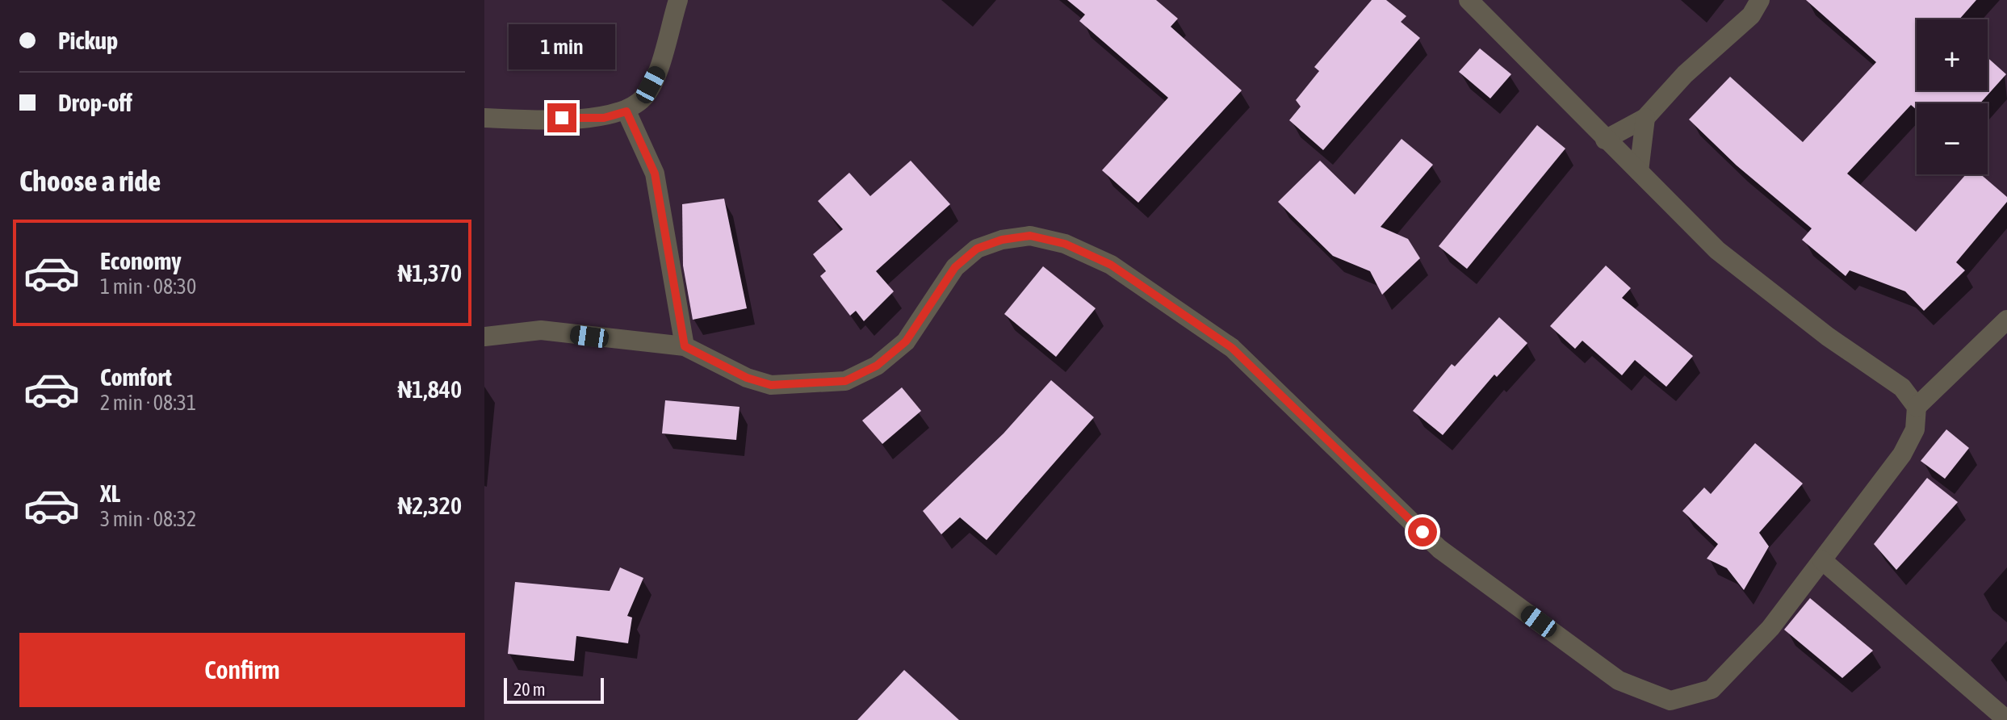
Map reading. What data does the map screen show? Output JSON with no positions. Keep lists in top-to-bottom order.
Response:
{
  "scale_bar": "20 m",
  "page": {
    "banner": ["Pickup", "Drop-off"],
    "map_buttons": ["+", "−"],
    "bubble": "1 min",
    "heading": "Choose a ride",
    "list": [
      {
        "name": "Economy",
        "note": "1 min · 08:30",
        "value": "₦1,370"
      },
      {
        "name": "Comfort",
        "note": "2 min · 08:31",
        "value": "₦1,840"
      },
      {
        "name": "XL",
        "note": "3 min · 08:32",
        "value": "₦2,320"
      }
    ],
    "buttons": "Confirm",
    "scale": "20 m"
  }
}
